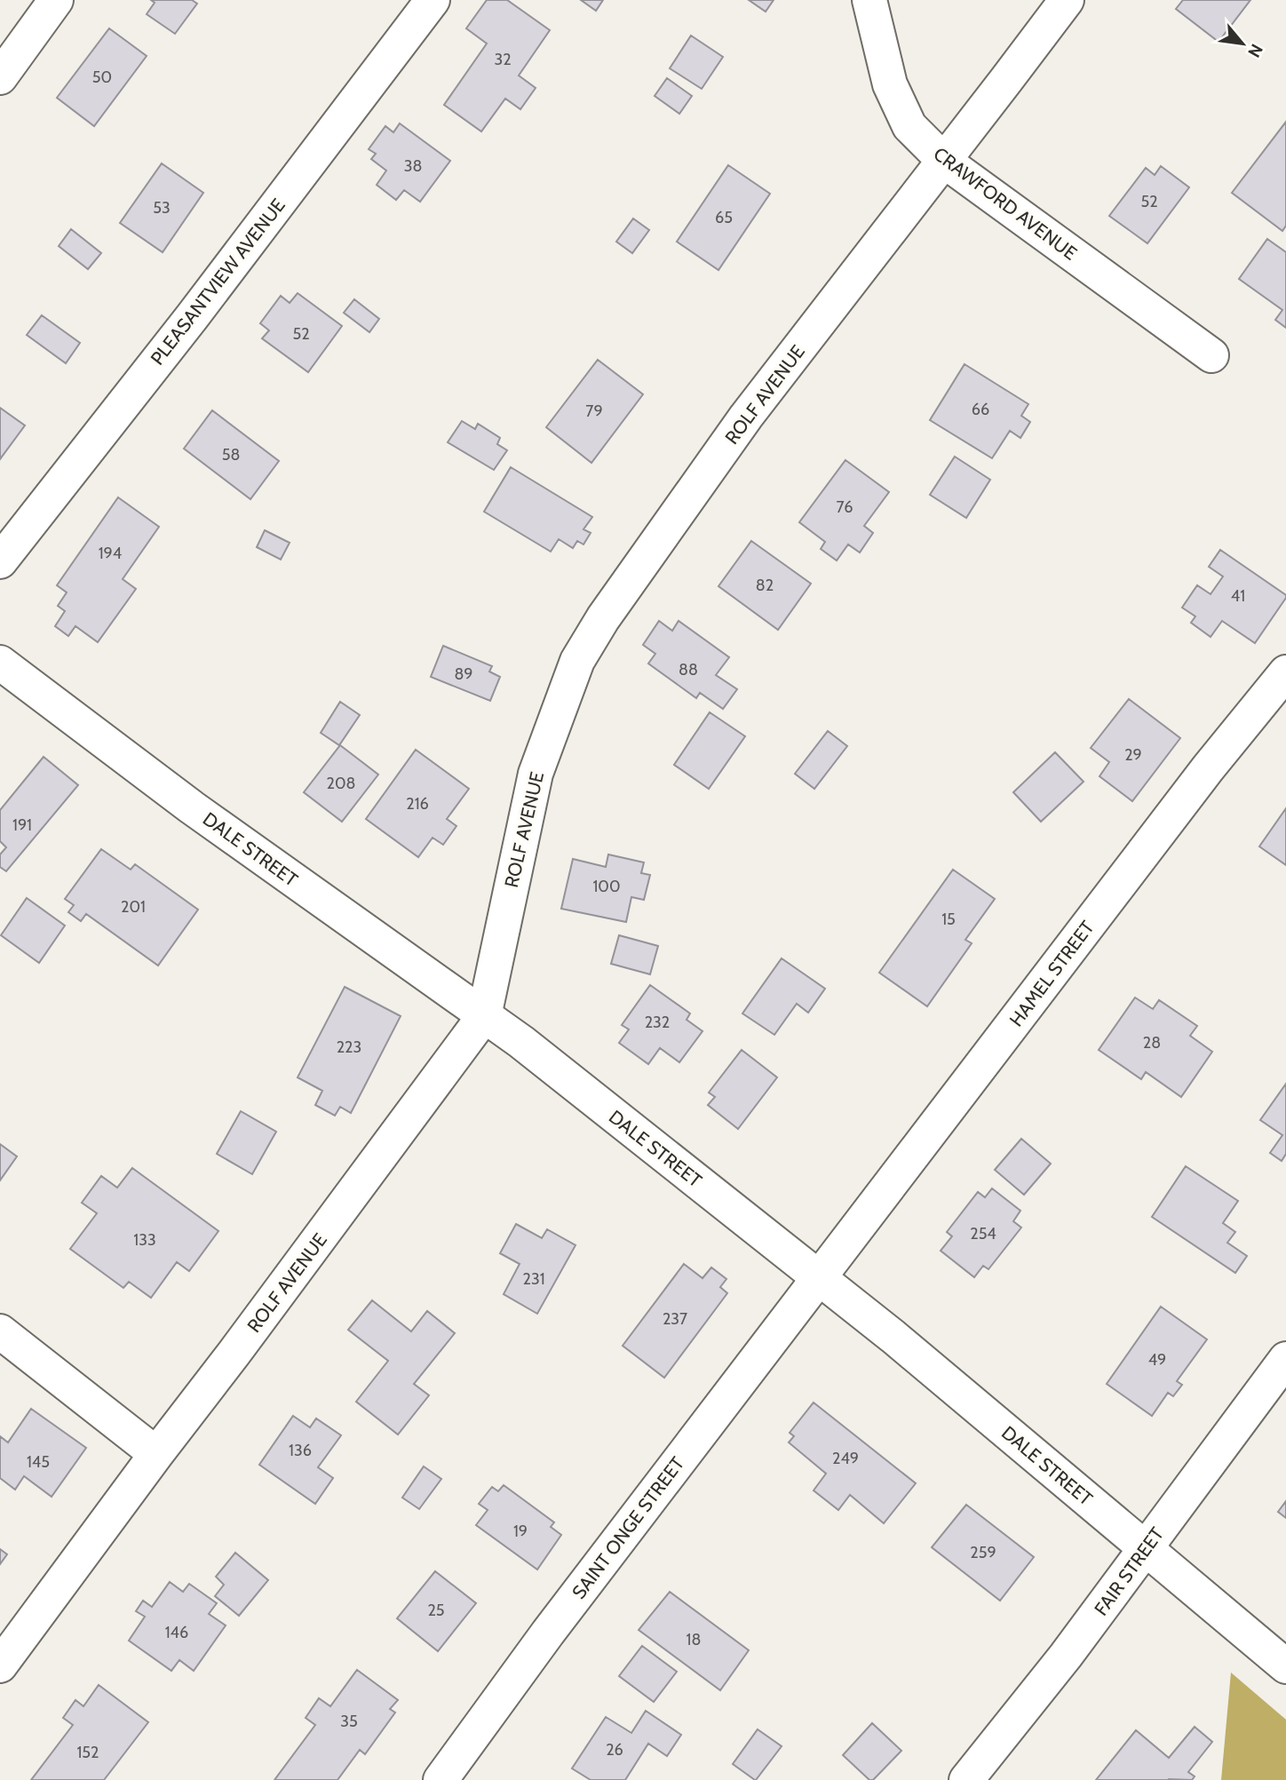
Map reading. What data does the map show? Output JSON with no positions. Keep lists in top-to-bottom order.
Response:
{
  "streets": {
    "street": [
      "CRAWFORD AVENUE",
      "PLEASANTVIEW AVENUE",
      "ROLF AVENUE",
      "DALE STREET",
      "HAMEL STREET",
      "SAINT ONGE STREET",
      "FAIR STREET"
    ]
  },
  "crossings": [
    ["CRAWFORD AVENUE", "ROLF AVENUE"],
    ["ROLF AVENUE", "DALE STREET"],
    ["DALE STREET", "HAMEL STREET"],
    ["DALE STREET", "SAINT ONGE STREET"],
    ["DALE STREET", "FAIR STREET"],
    ["HAMEL STREET", "SAINT ONGE STREET"]
  ],
  "house_numbers": [
    "32",
    "50",
    "38",
    "52",
    "53",
    "65",
    "52",
    "66",
    "79",
    "58",
    "76",
    "194",
    "82",
    "41",
    "88",
    "89",
    "29",
    "208",
    "216",
    "191",
    "100",
    "201",
    "15",
    "232",
    "28",
    "223",
    "254",
    "133",
    "231",
    "237",
    "49",
    "136",
    "249",
    "145",
    "19",
    "259",
    "25",
    "146",
    "18",
    "35",
    "26",
    "152"
  ],
  "north": "bottom right"
}
